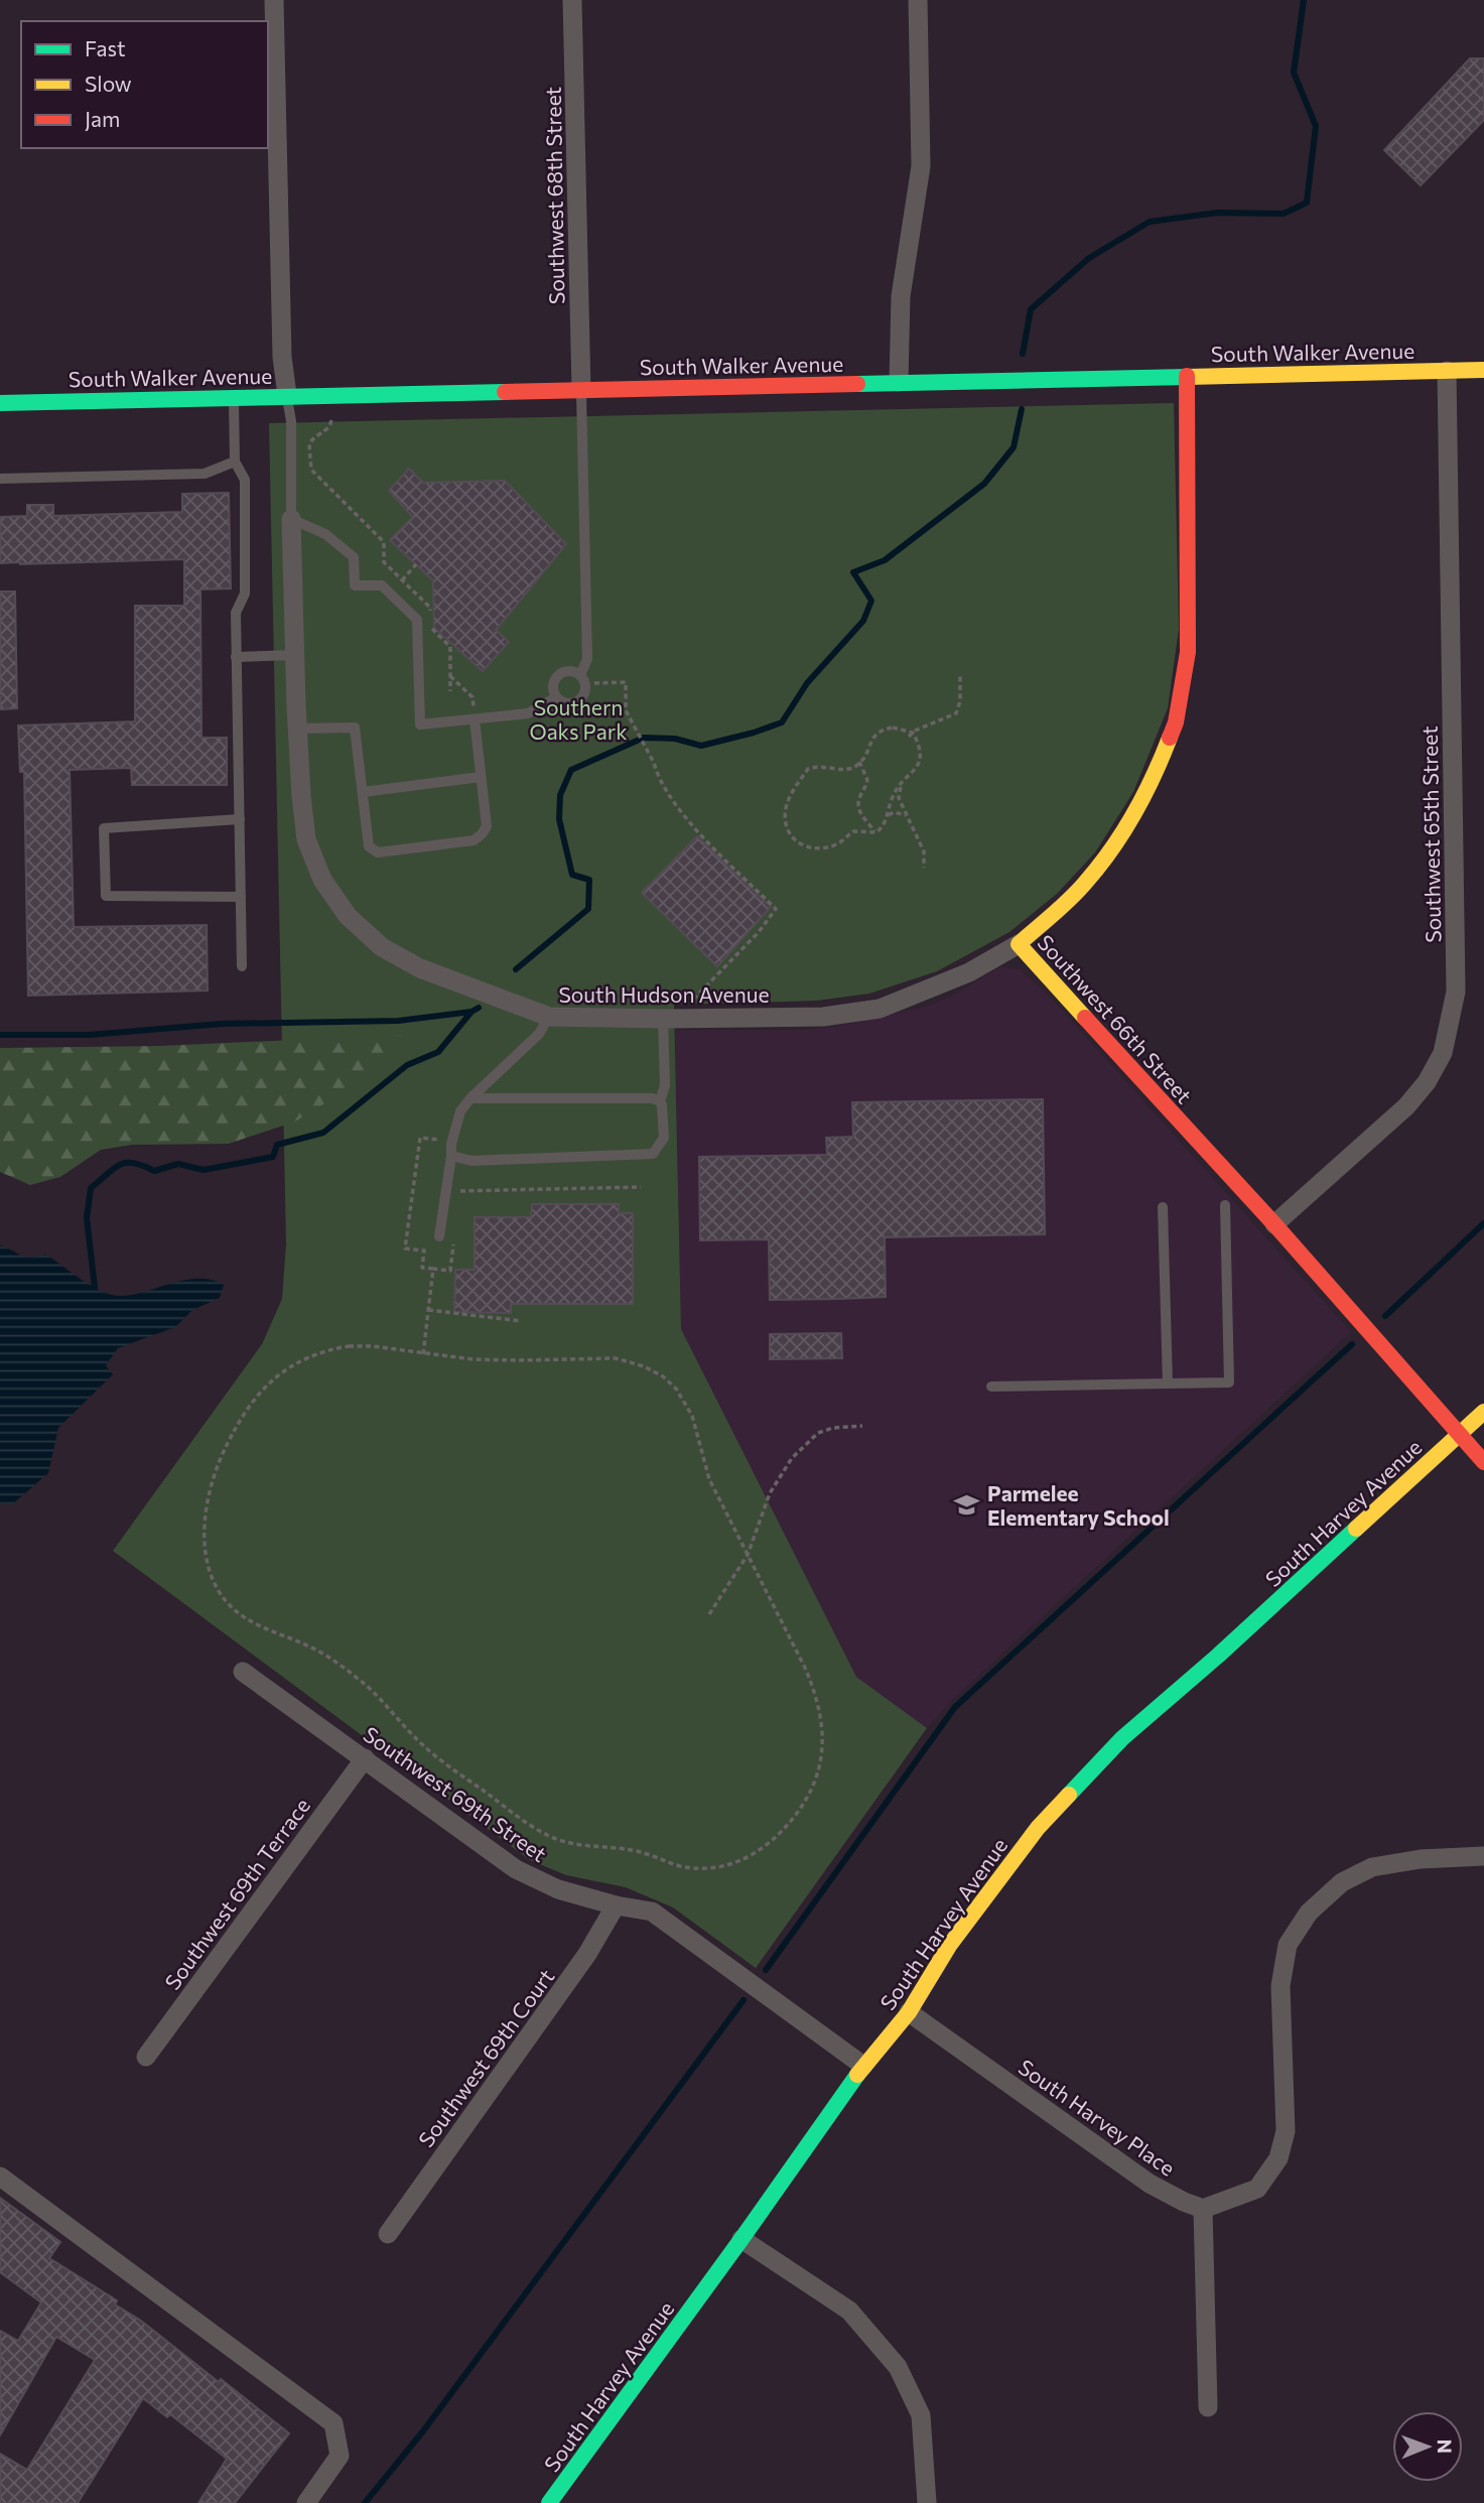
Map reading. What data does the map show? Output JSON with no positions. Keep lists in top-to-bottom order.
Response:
{
  "streets": {
    "street": [
      "Southwest 68th Street",
      "South Walker Avenue",
      "Southwest 65th Street",
      "South Hudson Avenue",
      "Southwest 66th Street",
      "South Harvey Avenue",
      "Southwest 69th Street",
      "Southwest 69th Terrace",
      "Southwest 69th Court",
      "South Harvey Place"
    ]
  },
  "crossings": [
    ["Southwest 68th Street", "South Walker Avenue"],
    ["South Walker Avenue", "Southwest 65th Street"],
    ["South Walker Avenue", "Southwest 66th Street"],
    ["Southwest 65th Street", "Southwest 66th Street"],
    ["South Hudson Avenue", "Southwest 66th Street"],
    ["Southwest 66th Street", "South Harvey Avenue"],
    ["South Harvey Avenue", "Southwest 69th Street"],
    ["South Harvey Avenue", "South Harvey Place"],
    ["Southwest 69th Street", "Southwest 69th Terrace"],
    ["Southwest 69th Street", "Southwest 69th Court"]
  ],
  "parks": ["Southern Oaks Park"],
  "places": {
    "school or university": ["Parmelee Elementary School"]
  },
  "legend": ["Fast", "Slow", "Jam"],
  "north": "right"
}
